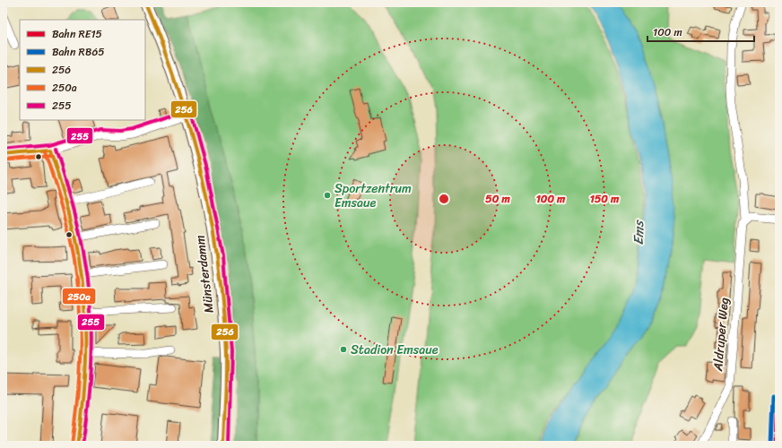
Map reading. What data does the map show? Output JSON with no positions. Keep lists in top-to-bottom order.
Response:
{
  "streets": {
    "main road": ["Münsterdamm"],
    "street": ["Aldruper Weg"]
  },
  "water": ["Ems"],
  "places": ["Sportzentrum Emsaue", "Stadion Emsaue"],
  "lines": [
    "transit line 256",
    "transit line 255",
    "transit line 250a",
    "rail line RE15",
    "rail line RB65"
  ],
  "legend": [
    "Bahn RE15",
    "Bahn RB65",
    "256",
    "250a",
    "255"
  ],
  "scale_bar": "100 m",
  "rings": ["50 m", "100 m", "150 m"]
}
